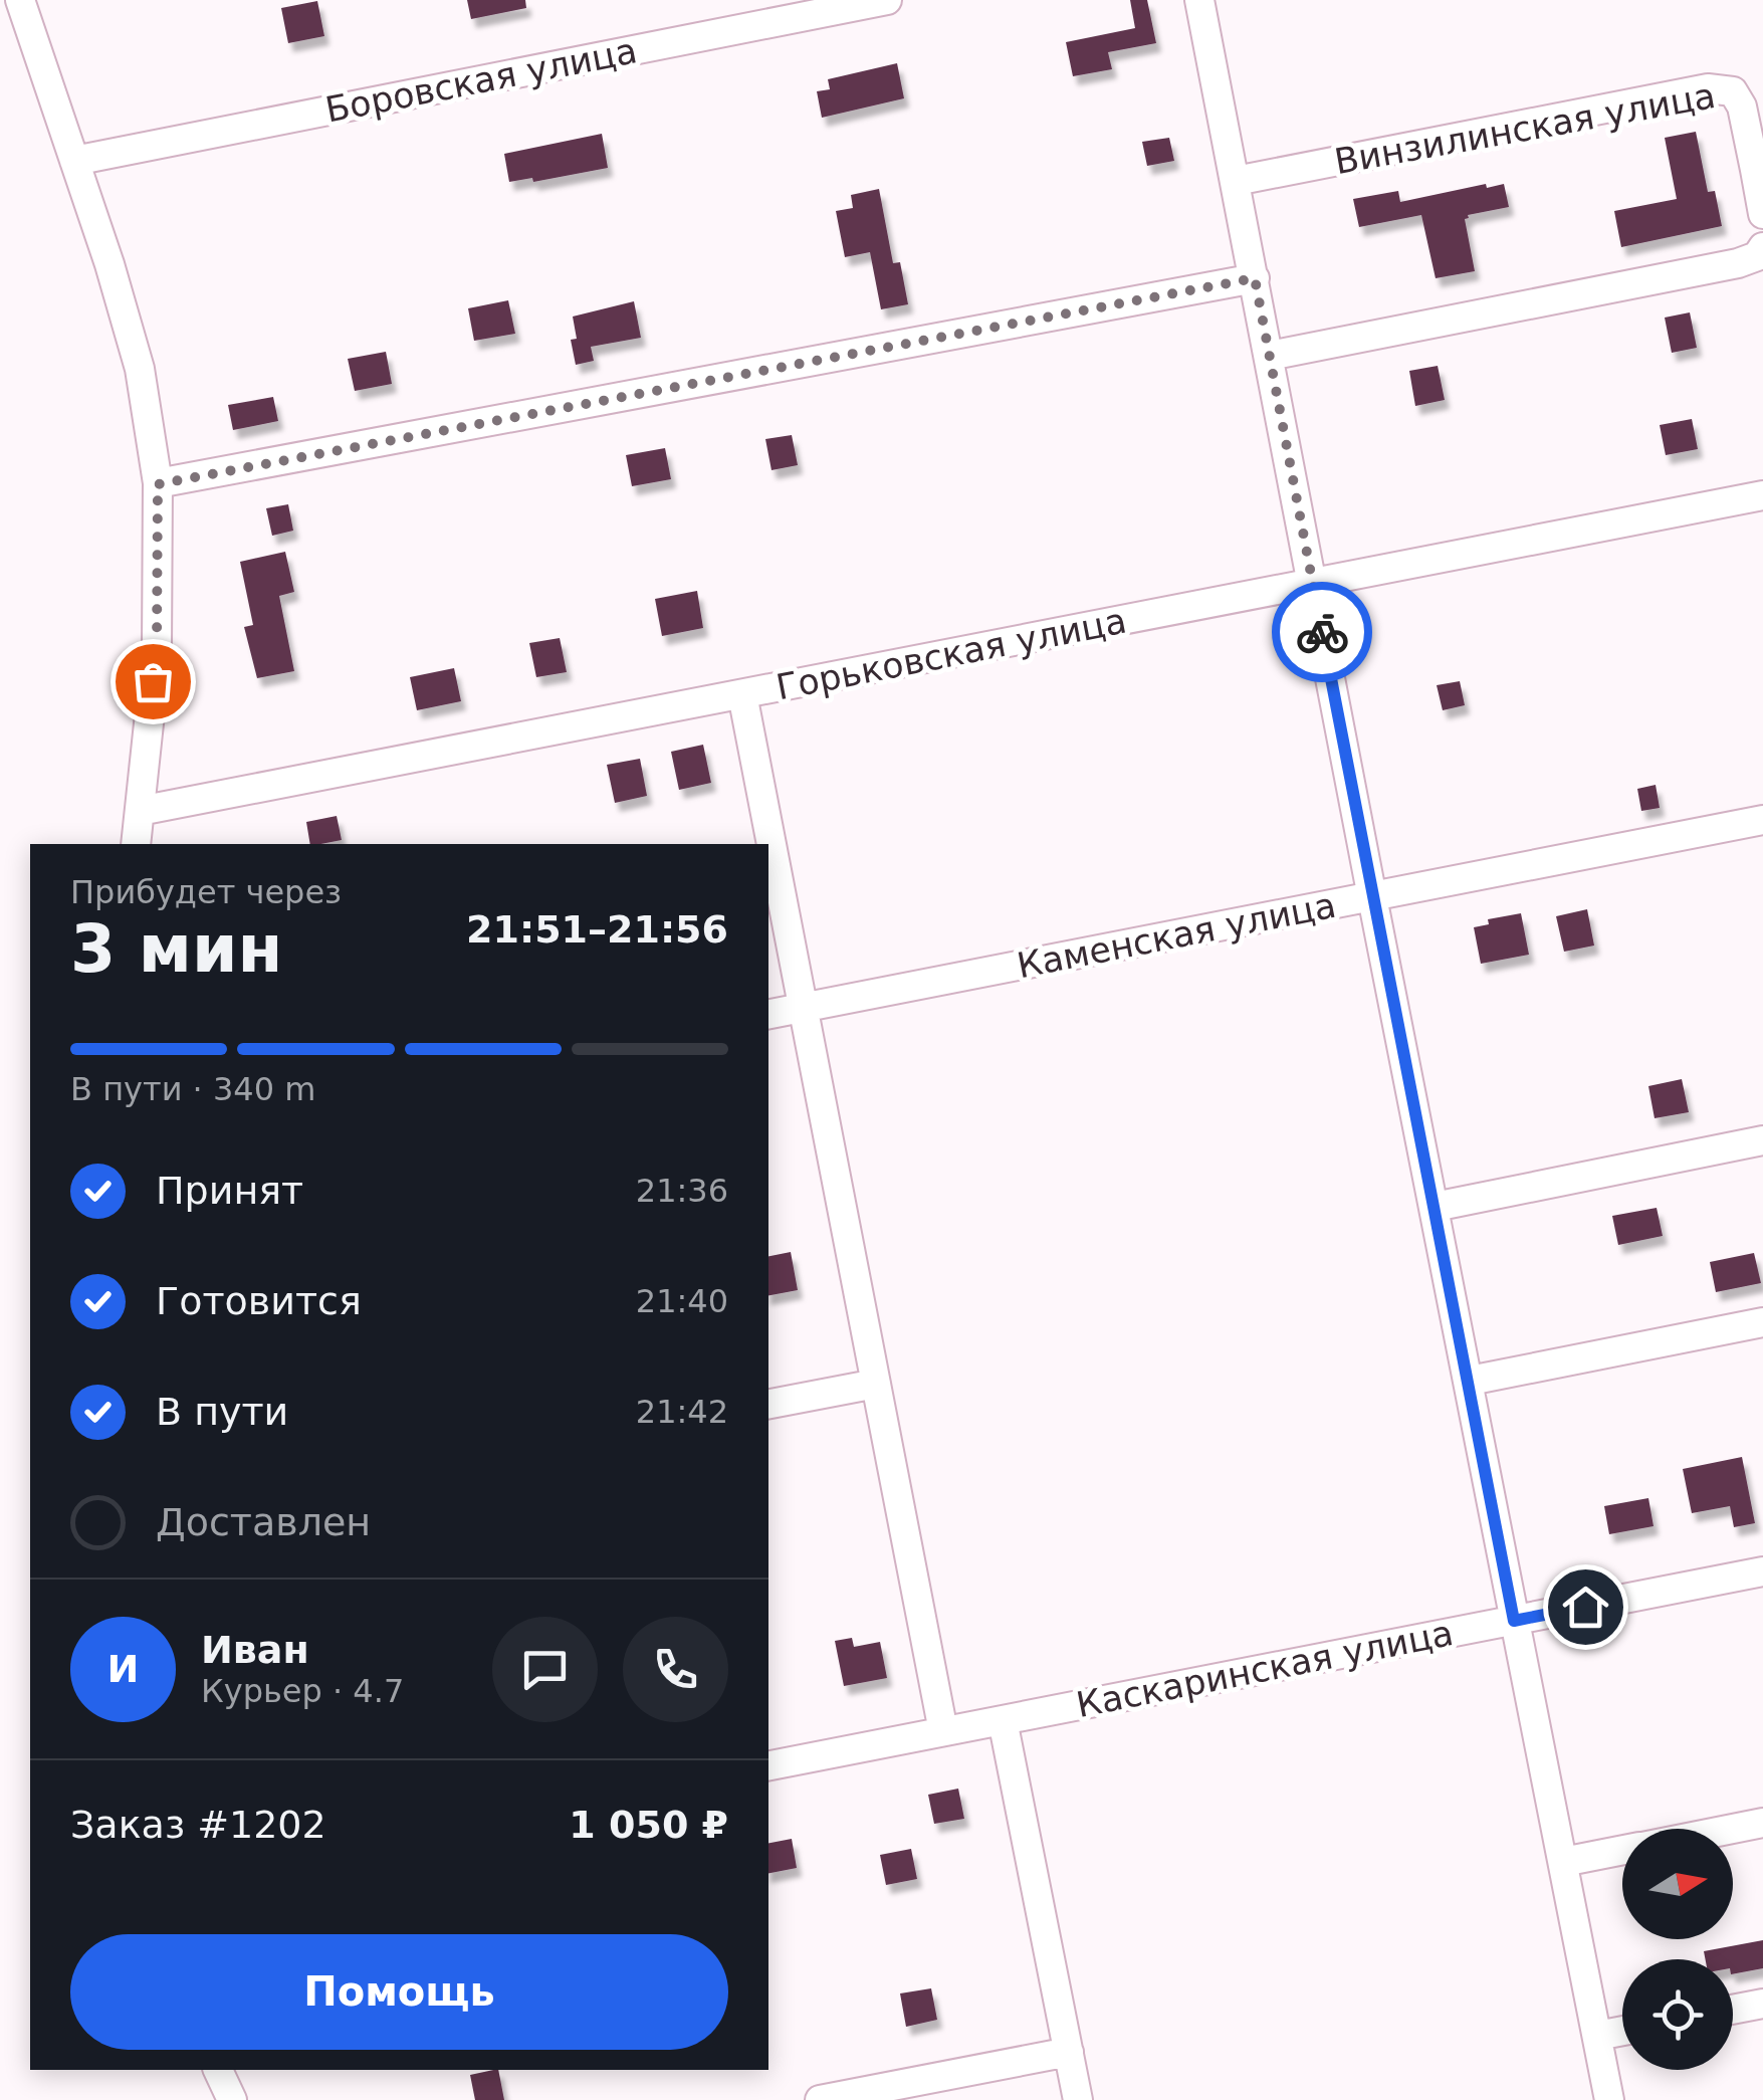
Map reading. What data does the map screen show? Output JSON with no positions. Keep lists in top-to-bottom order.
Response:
{
  "streets": {
    "street": [
      "Боровская улица",
      "Винзилинская улица",
      "Горьковская улица",
      "Каменская улица",
      "Каскаринская улица"
    ]
  },
  "north": "right",
  "page": {
    "heading": ["3 мин", "Прибудет через", "21:51–21:56"],
    "panel": [
      "Иван",
      "Курьер · 4.7",
      "Заказ #1202",
      "1 050 ₽"
    ],
    "bar": "В пути · 340 m",
    "list": [
      ["Принят", "21:36"],
      ["Готовится", "21:40"],
      ["В пути", "21:42"],
      "Доставлен"
    ],
    "round": "И",
    "buttons": "Помощь"
  }
}
